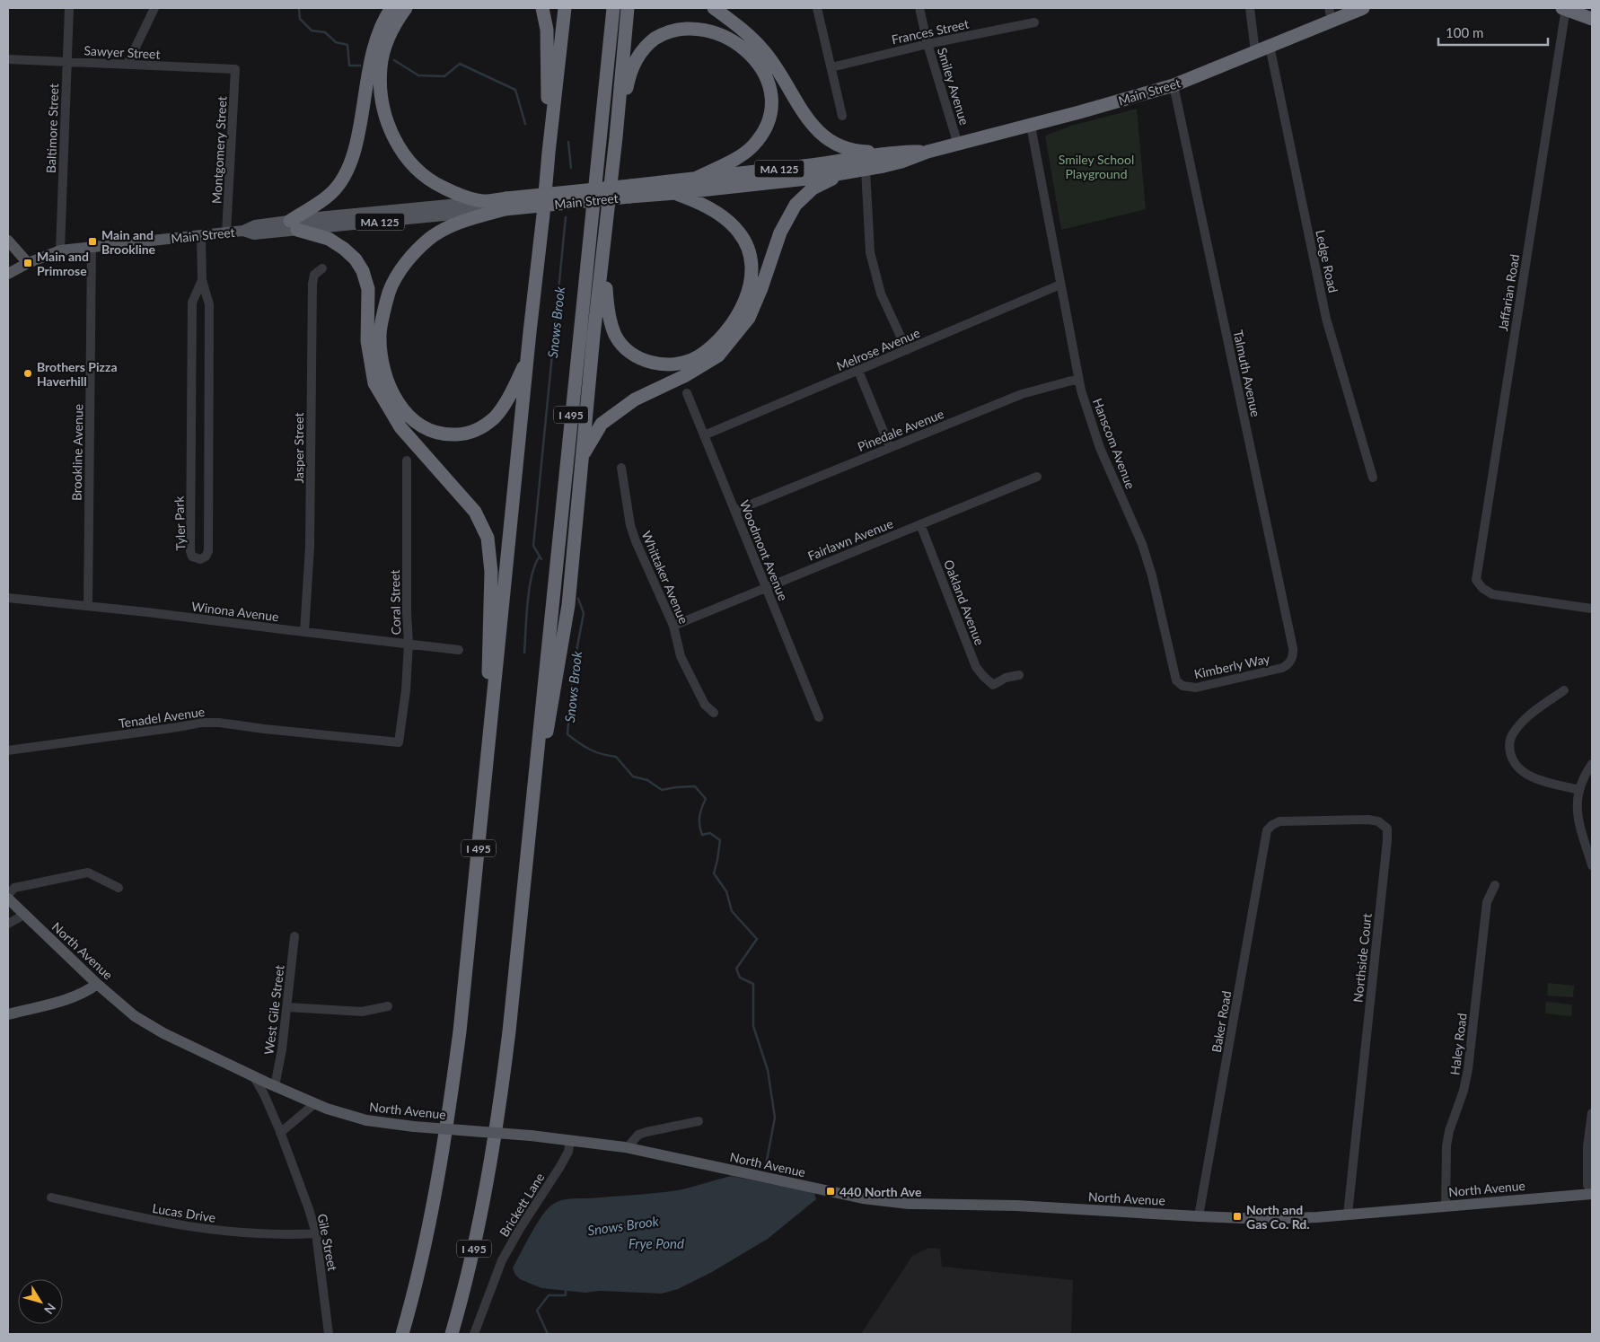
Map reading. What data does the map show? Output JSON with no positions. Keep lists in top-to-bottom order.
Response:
{
  "streets": {
    "highway": ["Main Street", "MA 125", "I 495"],
    "main road": ["North Avenue"],
    "street": [
      "Frances Street",
      "Sawyer Street",
      "Smiley Avenue",
      "Baltimore Street",
      "Montgomery Street",
      "Ledge Road",
      "Jaffarian Road",
      "Melrose Avenue",
      "Talmuth Avenue",
      "Pinedale Avenue",
      "Hanscom Avenue",
      "Jasper Street",
      "Brookline Avenue",
      "Tyler Park",
      "Fairlawn Avenue",
      "Woodmont Avenue",
      "Whittaker Avenue",
      "Coral Street",
      "Oakland Avenue",
      "Winona Avenue",
      "Kimberly Way",
      "Tenadel Avenue",
      "Northside Court",
      "West Gile Street",
      "Baker Road",
      "Haley Road",
      "Brickett Lane",
      "Lucas Drive",
      "Gile Street"
    ]
  },
  "crossings": [
    ["Frances Street", "Smiley Avenue"],
    ["Sawyer Street", "Baltimore Street"],
    ["Sawyer Street", "Montgomery Street"],
    ["Smiley Avenue", "Main Street"],
    ["Main Street", "Baltimore Street"],
    ["Main Street", "Montgomery Street"],
    ["Main Street", "Ledge Road"],
    ["Main Street", "Talmuth Avenue"],
    ["Main Street", "Hanscom Avenue"],
    ["Main Street", "Brookline Avenue"],
    ["Main Street", "Tyler Park"],
    ["Melrose Avenue", "Hanscom Avenue"],
    ["Melrose Avenue", "Woodmont Avenue"],
    ["Talmuth Avenue", "Kimberly Way"],
    ["Pinedale Avenue", "Hanscom Avenue"],
    ["Pinedale Avenue", "Woodmont Avenue"],
    ["Hanscom Avenue", "Kimberly Way"],
    ["Jasper Street", "Winona Avenue"],
    ["Brookline Avenue", "Winona Avenue"],
    ["Fairlawn Avenue", "Woodmont Avenue"],
    ["Fairlawn Avenue", "Whittaker Avenue"],
    ["Fairlawn Avenue", "Oakland Avenue"],
    ["Coral Street", "Winona Avenue"],
    ["Coral Street", "Tenadel Avenue"],
    ["North Avenue", "Northside Court"],
    ["North Avenue", "West Gile Street"],
    ["North Avenue", "Baker Road"],
    ["North Avenue", "Haley Road"],
    ["North Avenue", "Brickett Lane"],
    ["North Avenue", "Gile Street"],
    ["Northside Court", "Baker Road"],
    ["Lucas Drive", "Gile Street"]
  ],
  "water": ["Snows Brook", "Frye Pond"],
  "parks": ["Smiley School Playground"],
  "places": {
    "transit": [
      "Main and Brookline",
      "Main and Primrose",
      "440 North Ave",
      "North and Gas Co. Rd."
    ],
    "other": ["Brothers Pizza Haverhill"]
  },
  "scale_bar": "100 m",
  "north": "bottom right"
}
